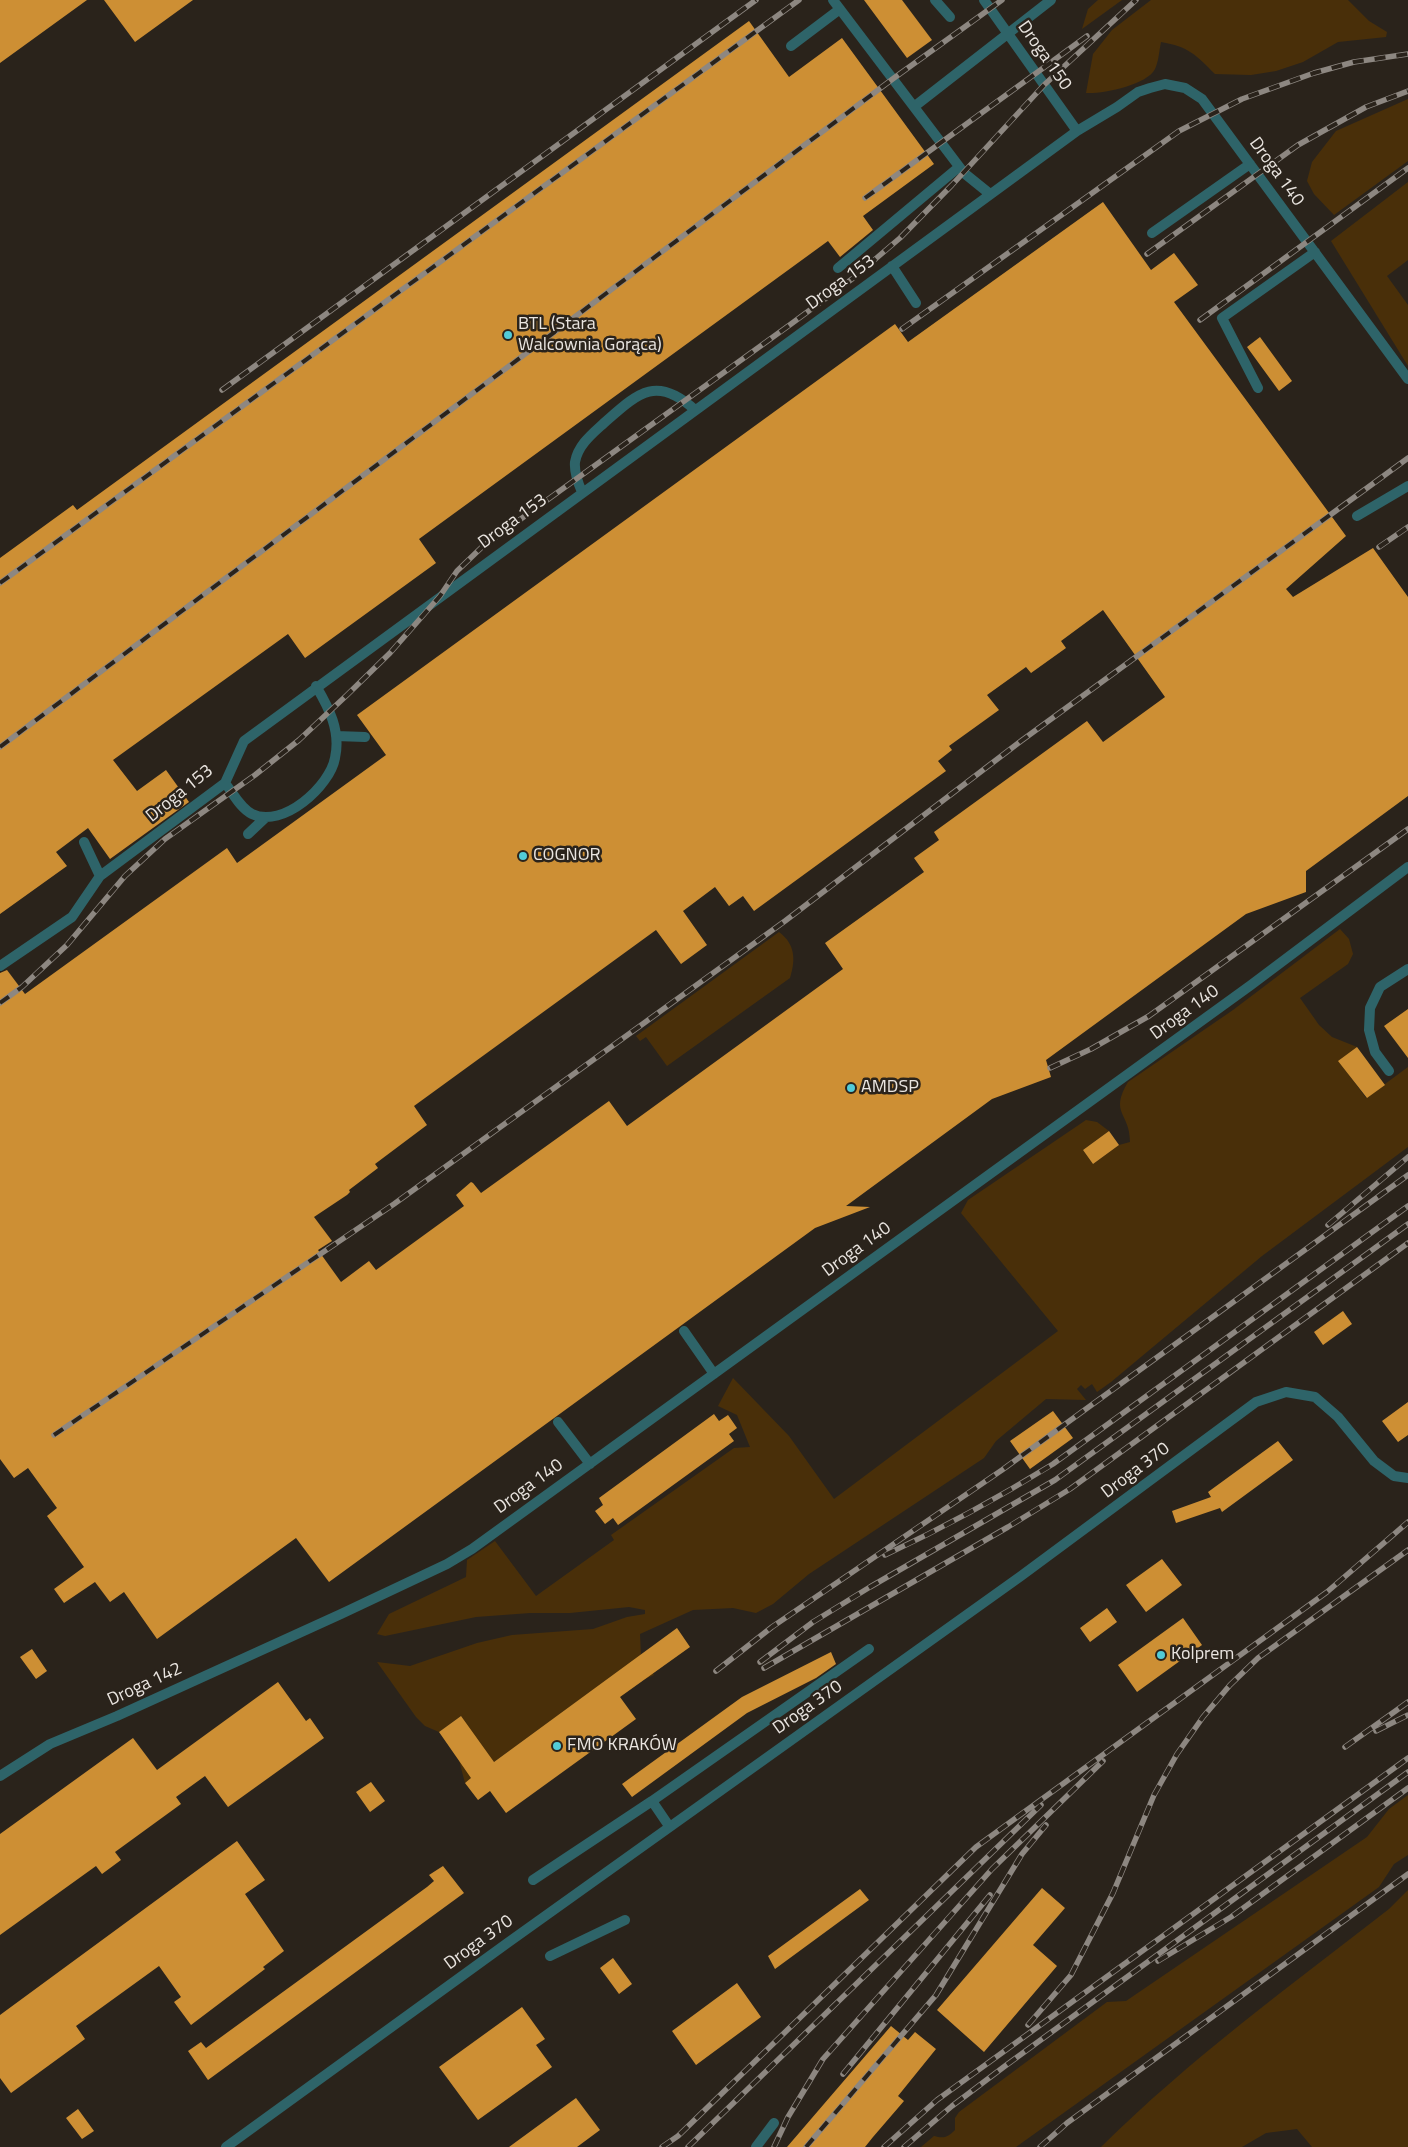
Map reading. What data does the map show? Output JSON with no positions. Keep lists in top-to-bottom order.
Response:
{
  "streets": {
    "lane": [
      "Droga 150",
      "Droga 140",
      "Droga 153",
      "Droga 370",
      "Droga 142"
    ]
  },
  "crossings": [
    ["Droga 150", "Droga 140"],
    ["Droga 150", "Droga 153"],
    ["Droga 140", "Droga 153"],
    ["Droga 140", "Droga 142"]
  ],
  "places": [
    "BTL (Stara Walcownia Gorąca)",
    "COGNOR",
    "AMDSP",
    "Kolprem",
    "FMO KRAKÓW"
  ]
}
